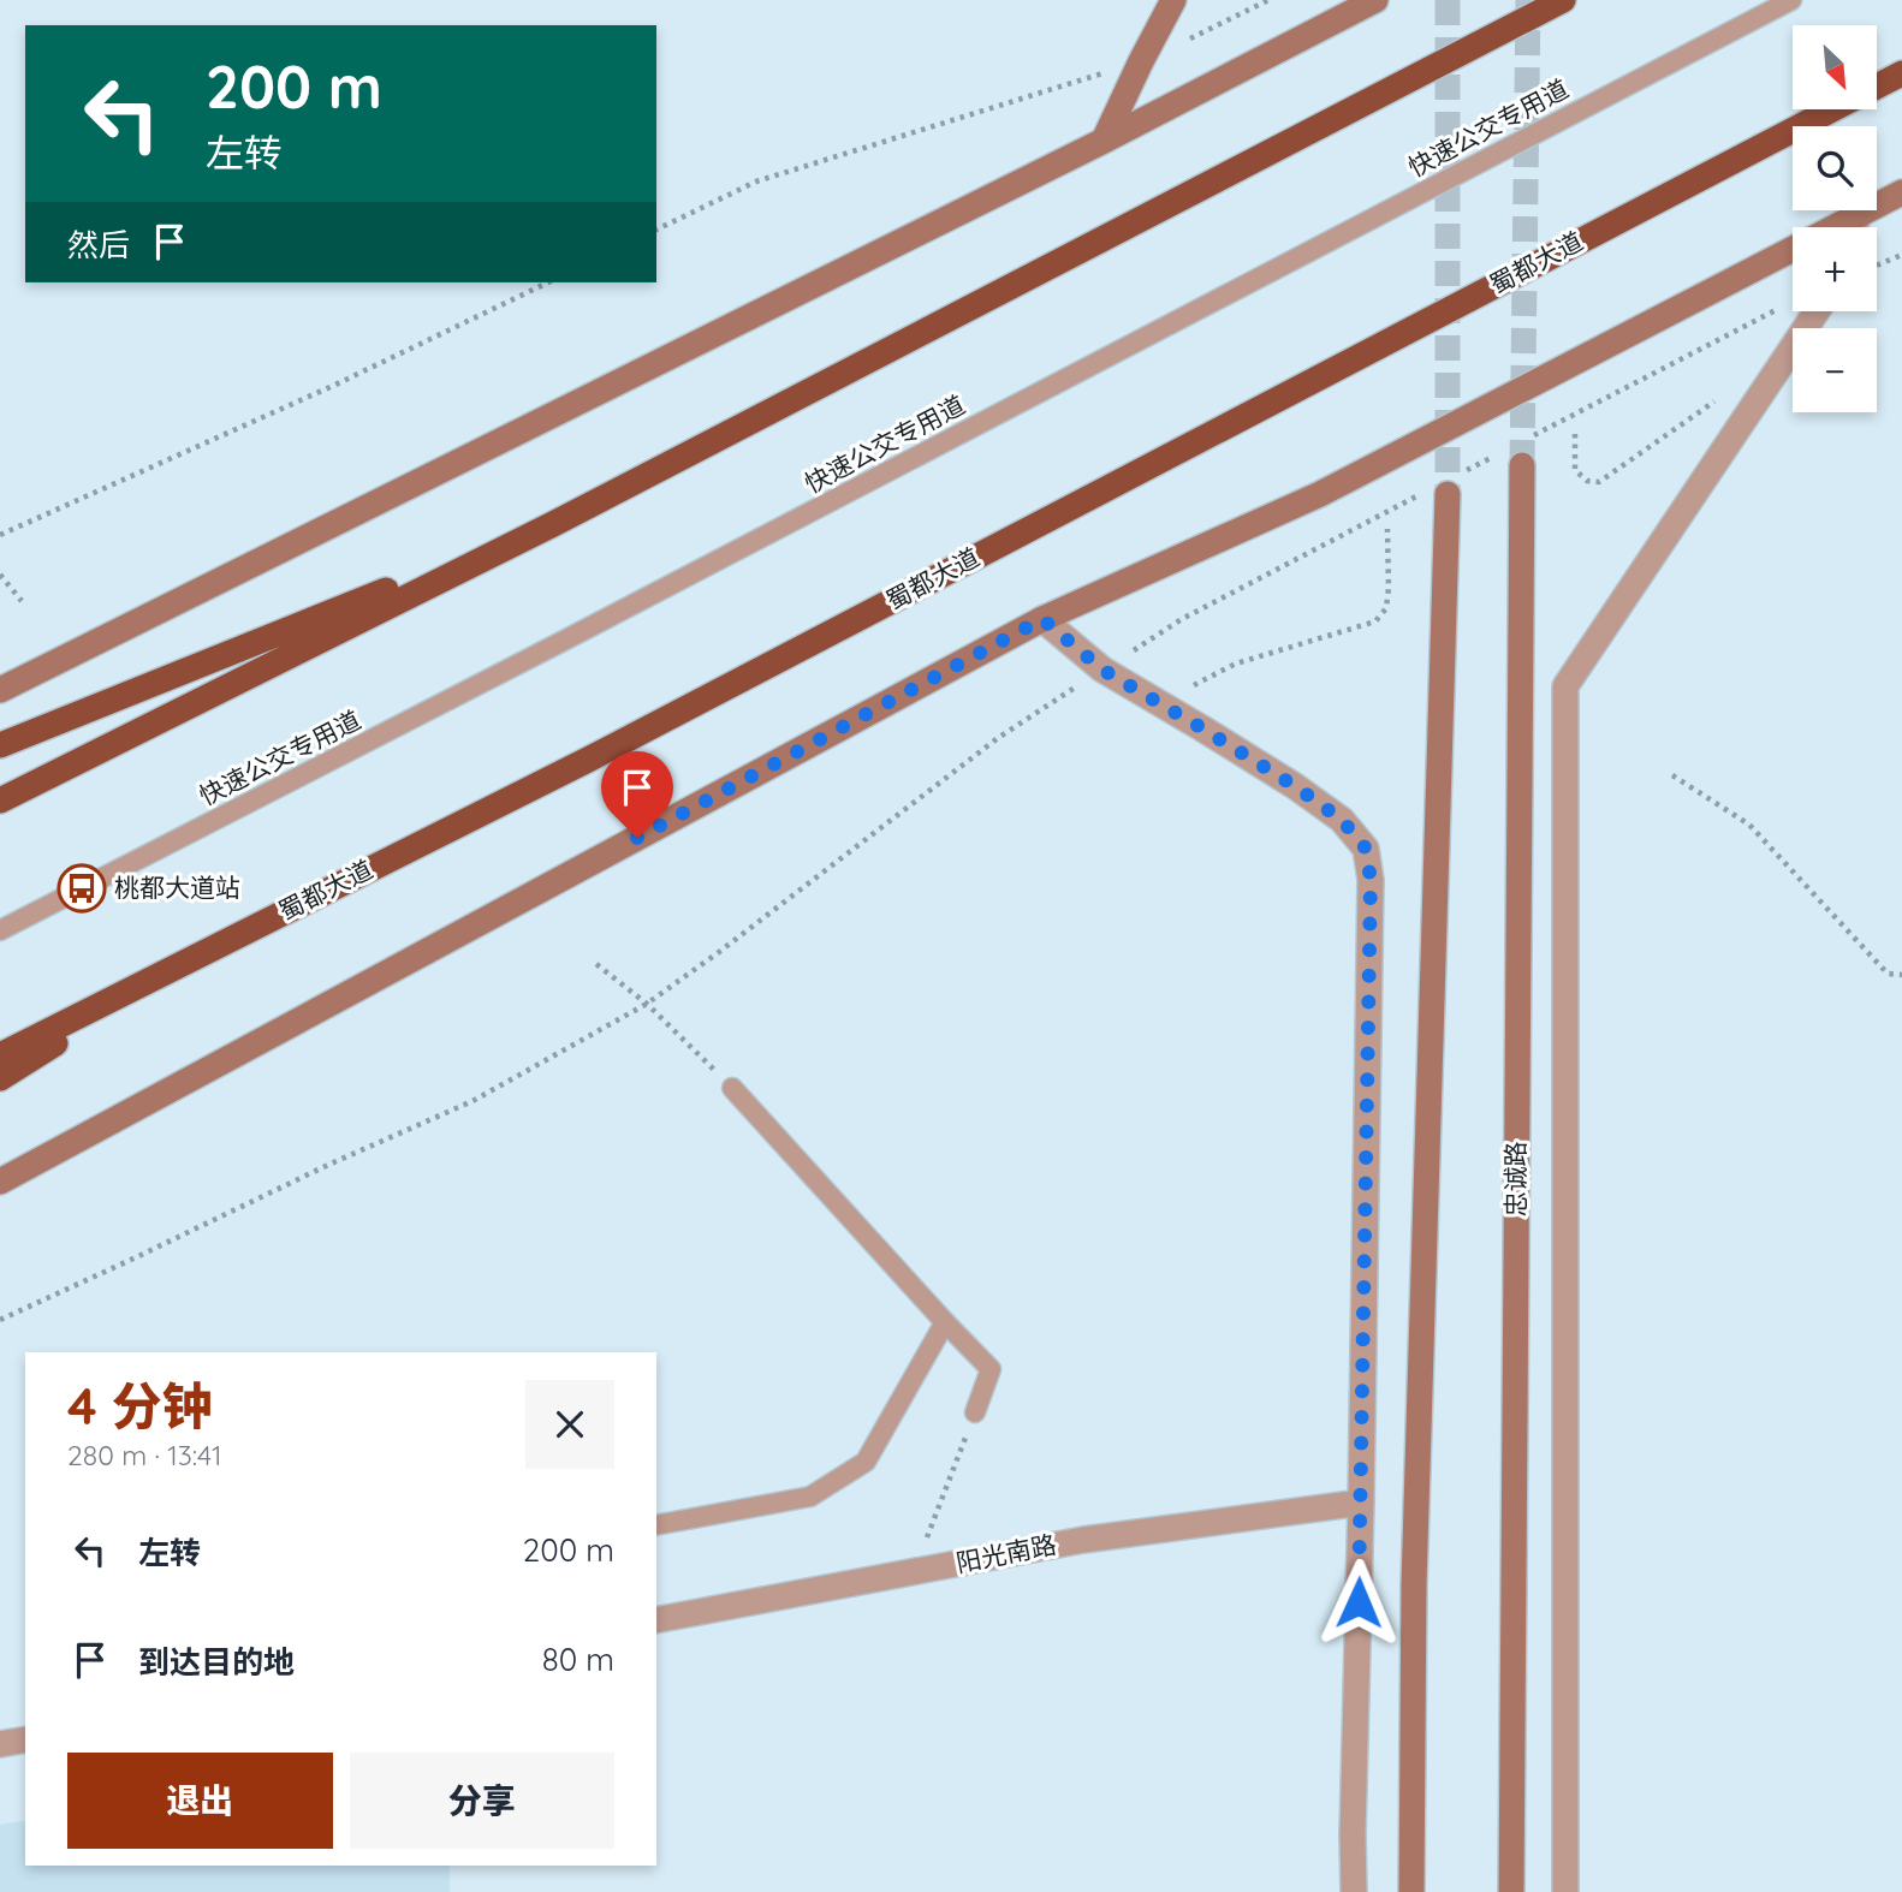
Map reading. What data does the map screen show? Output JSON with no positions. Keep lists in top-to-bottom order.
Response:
{
  "streets": {
    "highway": ["蜀都大道"],
    "main road": ["忠诚路"],
    "street": ["阳光南路"],
    "lane": ["快速公交专用道"]
  },
  "places": {
    "bus stop": ["桃都大道站"]
  },
  "north": "bottom right",
  "page": {
    "map_buttons": ["+", "−"],
    "turn": ["200 m", "左转"],
    "then": "然后",
    "heading": ["4 分钟", "280 m · 13:41"],
    "list": [
      {
        "name": "左转",
        "value": "200 m"
      },
      {
        "name": "到达目的地",
        "value": "80 m"
      }
    ],
    "buttons": ["退出", "分享"]
  }
}
